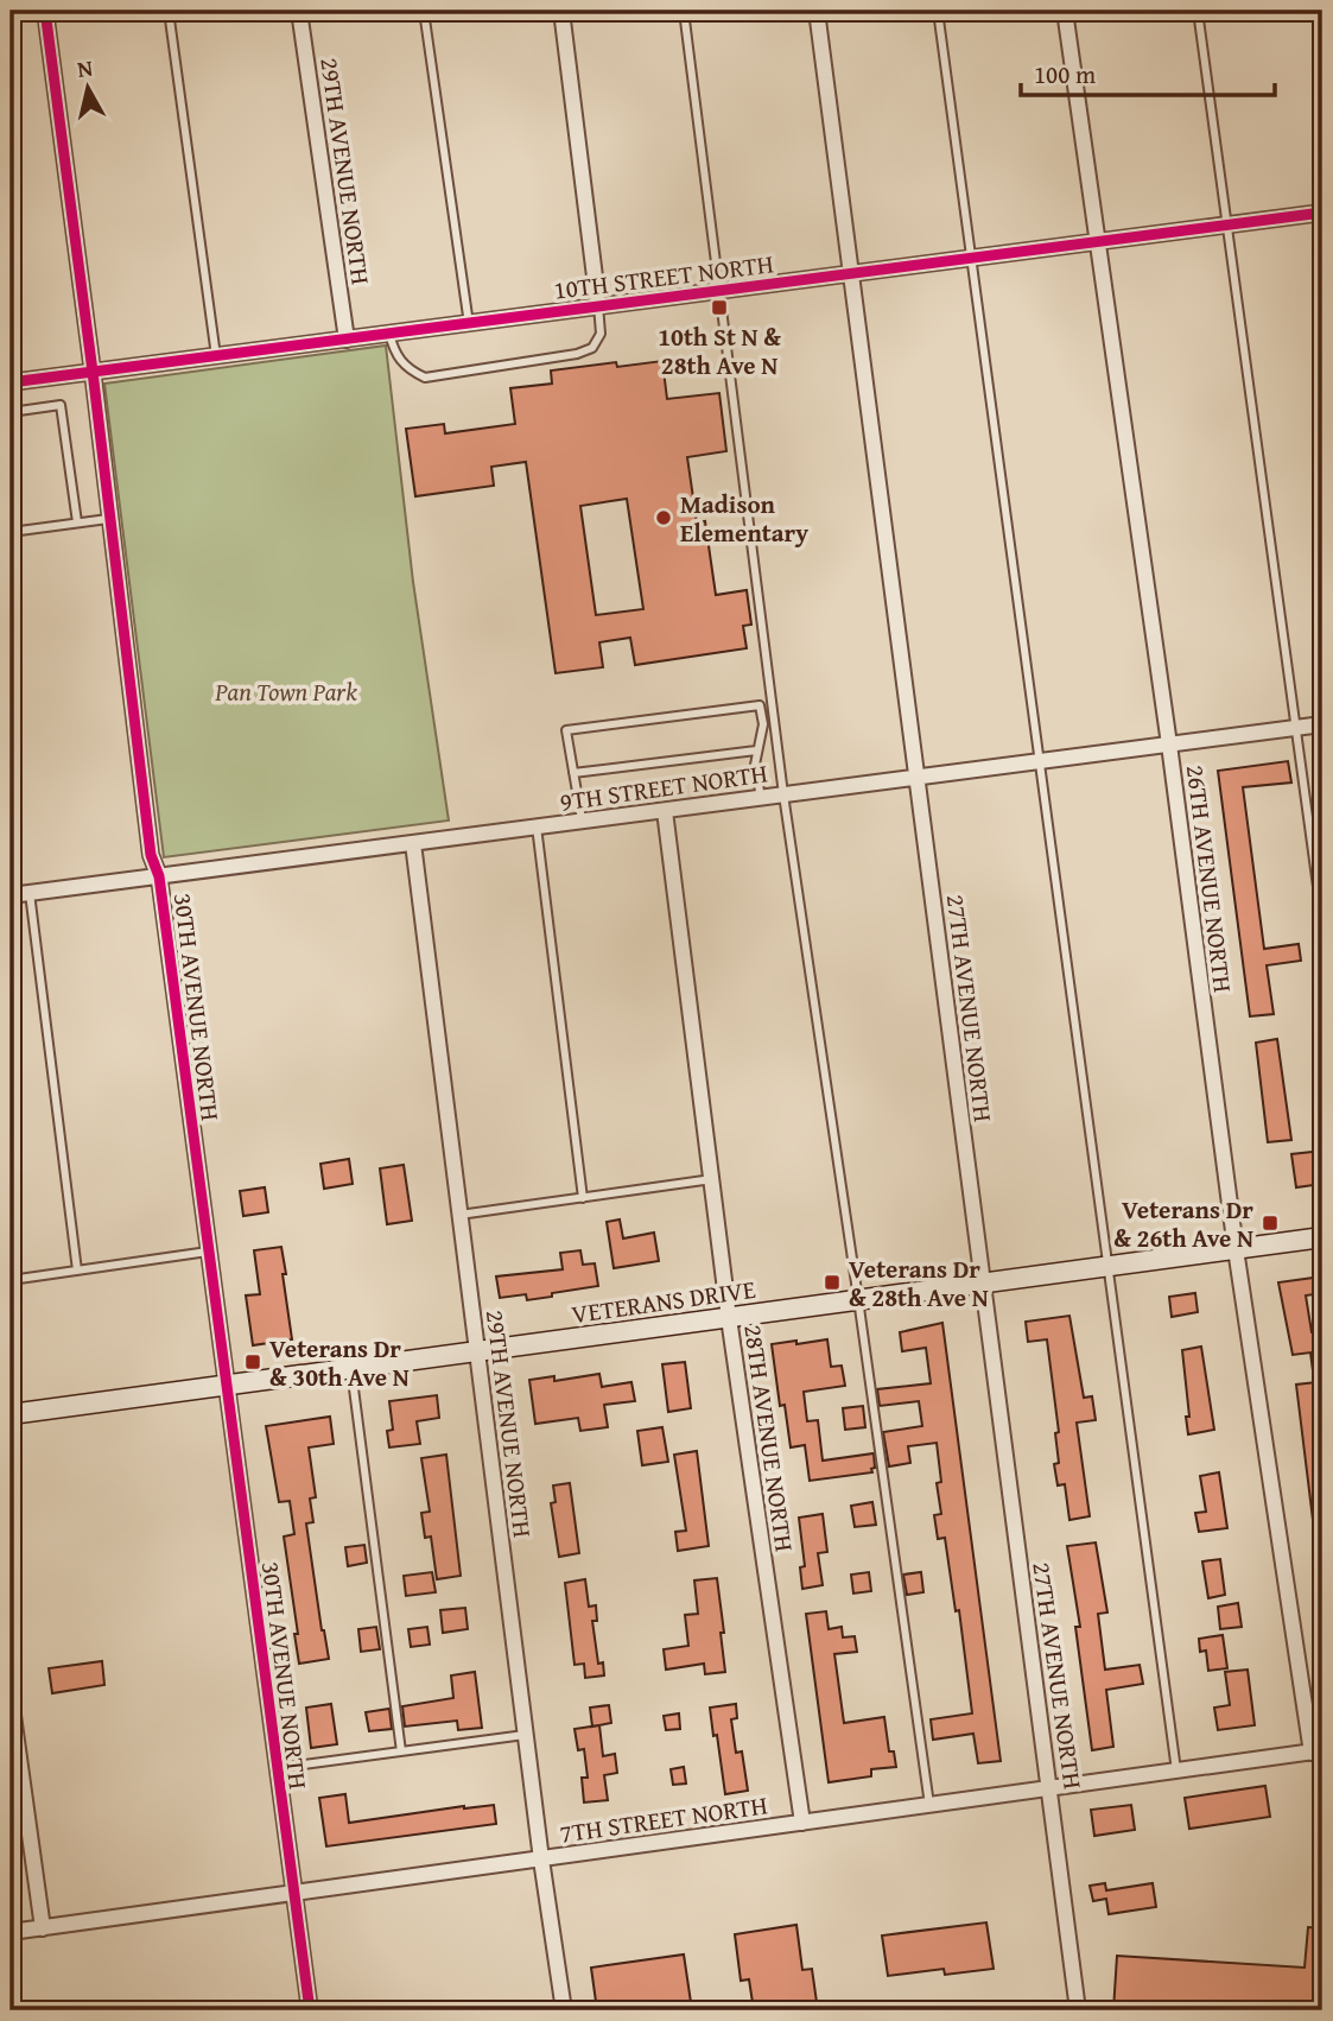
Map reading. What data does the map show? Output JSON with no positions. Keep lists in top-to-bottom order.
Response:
{
  "streets": {
    "main road": ["VETERANS DRIVE"],
    "street": [
      "29TH AVENUE NORTH",
      "10TH STREET NORTH",
      "9TH STREET NORTH",
      "26TH AVENUE NORTH",
      "30TH AVENUE NORTH",
      "27TH AVENUE NORTH",
      "28TH AVENUE NORTH",
      "7TH STREET NORTH"
    ]
  },
  "crossings": [
    ["29TH AVENUE NORTH", "10TH STREET NORTH"],
    ["29TH AVENUE NORTH", "9TH STREET NORTH"],
    ["29TH AVENUE NORTH", "VETERANS DRIVE"],
    ["29TH AVENUE NORTH", "7TH STREET NORTH"],
    ["10TH STREET NORTH", "26TH AVENUE NORTH"],
    ["10TH STREET NORTH", "30TH AVENUE NORTH"],
    ["10TH STREET NORTH", "27TH AVENUE NORTH"],
    ["9TH STREET NORTH", "26TH AVENUE NORTH"],
    ["9TH STREET NORTH", "30TH AVENUE NORTH"],
    ["9TH STREET NORTH", "27TH AVENUE NORTH"],
    ["9TH STREET NORTH", "28TH AVENUE NORTH"],
    ["26TH AVENUE NORTH", "VETERANS DRIVE"],
    ["26TH AVENUE NORTH", "7TH STREET NORTH"],
    ["30TH AVENUE NORTH", "VETERANS DRIVE"],
    ["30TH AVENUE NORTH", "7TH STREET NORTH"],
    ["27TH AVENUE NORTH", "VETERANS DRIVE"],
    ["27TH AVENUE NORTH", "7TH STREET NORTH"],
    ["VETERANS DRIVE", "28TH AVENUE NORTH"],
    ["28TH AVENUE NORTH", "7TH STREET NORTH"]
  ],
  "parks": ["Pan Town Park"],
  "places": {
    "transit": [
      "10th St N & 28th Ave N",
      "Veterans Dr & 26th Ave N",
      "Veterans Dr & 28th Ave N",
      "Veterans Dr & 30th Ave N"
    ],
    "other": ["Madison Elementary"]
  },
  "scale_bar": "100 m",
  "north": "top"
}
